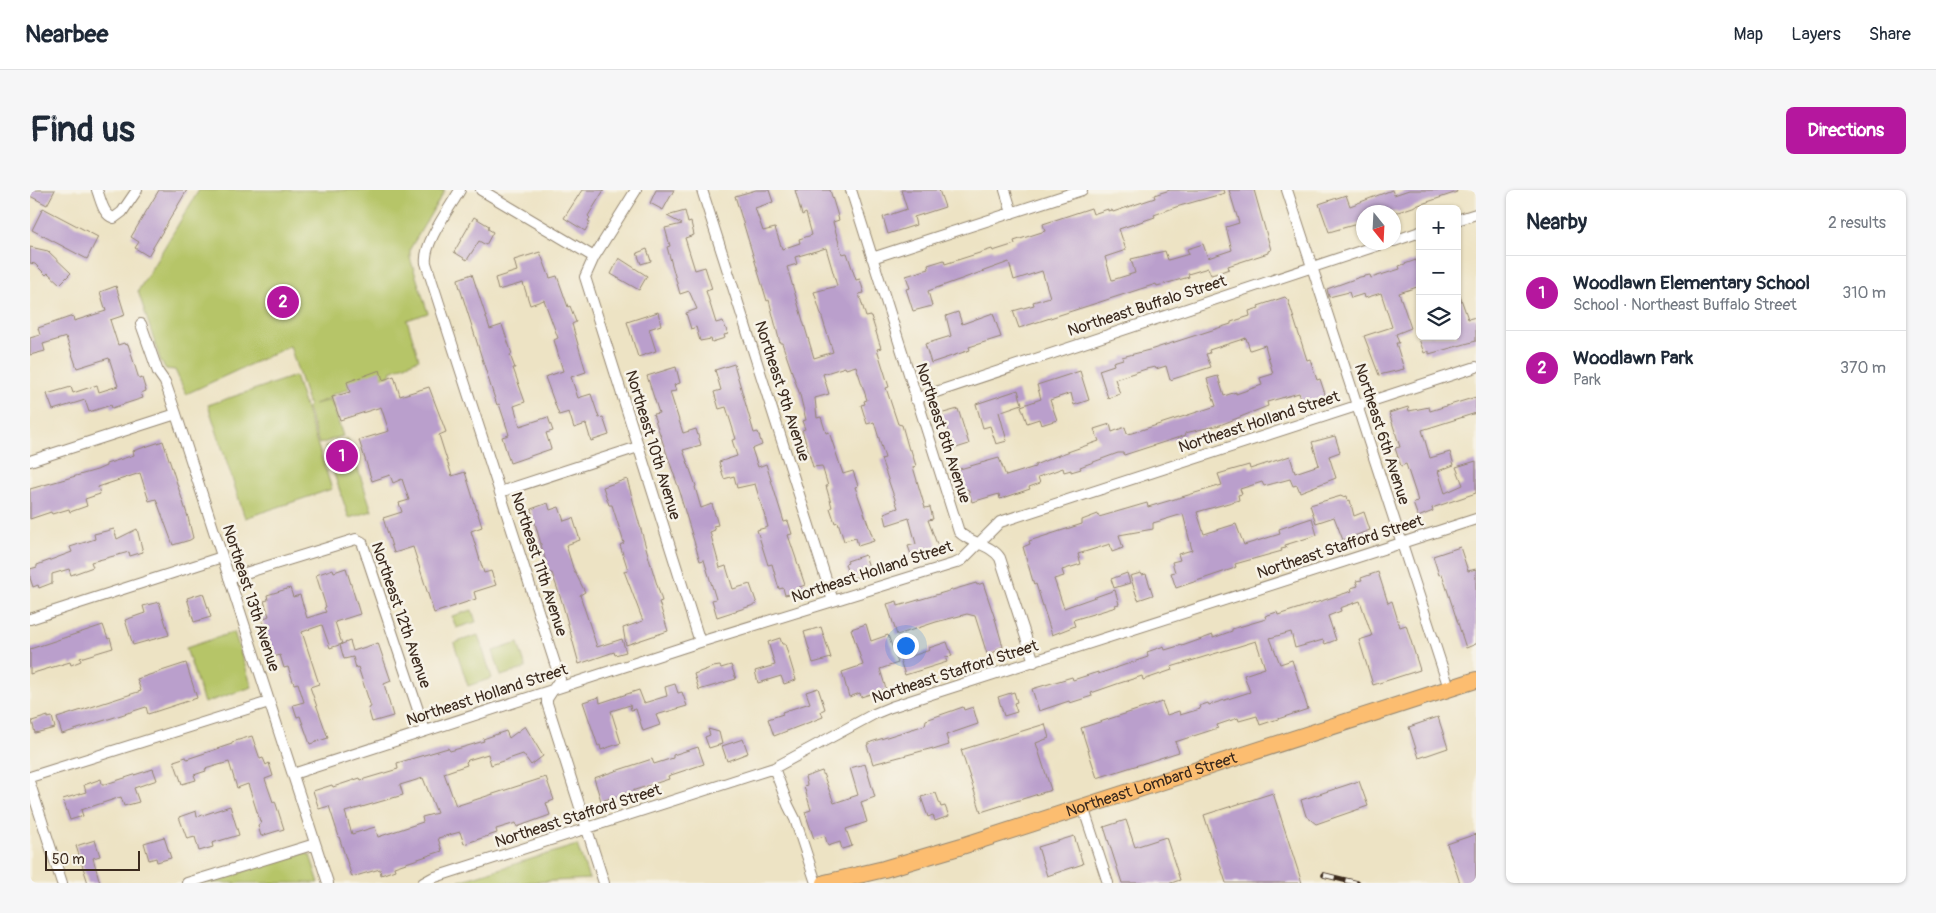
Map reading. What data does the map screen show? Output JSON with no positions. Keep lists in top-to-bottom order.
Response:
{
  "streets": {
    "main road": ["Northeast Lombard Street"],
    "street": [
      "Northeast Buffalo Street",
      "Northeast 9th Avenue",
      "Northeast Holland Street",
      "Northeast 8th Avenue",
      "Northeast 6th Avenue",
      "Northeast 10th Avenue",
      "Northeast Stafford Street",
      "Northeast 11th Avenue",
      "Northeast 13th Avenue",
      "Northeast 12th Avenue"
    ]
  },
  "crossings": [
    ["Northeast Buffalo Street", "Northeast 8th Avenue"],
    ["Northeast Buffalo Street", "Northeast 6th Avenue"],
    ["Northeast 9th Avenue", "Northeast Holland Street"],
    ["Northeast Holland Street", "Northeast 8th Avenue"],
    ["Northeast Holland Street", "Northeast 6th Avenue"],
    ["Northeast Holland Street", "Northeast 10th Avenue"],
    ["Northeast Holland Street", "Northeast 11th Avenue"],
    ["Northeast Holland Street", "Northeast 13th Avenue"],
    ["Northeast Holland Street", "Northeast 12th Avenue"],
    ["Northeast 8th Avenue", "Northeast Stafford Street"],
    ["Northeast 6th Avenue", "Northeast Stafford Street"],
    ["Northeast 6th Avenue", "Northeast Lombard Street"],
    ["Northeast Stafford Street", "Northeast 11th Avenue"],
    ["Northeast 13th Avenue", "Northeast 12th Avenue"]
  ],
  "scale_bar": "50 m",
  "north": "bottom",
  "page": {
    "header": "Nearbee",
    "nav": ["Map", "Layers", "Share"],
    "buttons": "Directions",
    "title": "Find us",
    "heading": ["Nearby", "2 results"],
    "map_buttons": ["+", "−"],
    "list": [
      {
        "mark": "1",
        "name": "Woodlawn Elementary School",
        "note": "School · Northeast Buffalo Street",
        "value": "310 m"
      },
      {
        "mark": "2",
        "name": "Woodlawn Park",
        "note": "Park",
        "value": "370 m"
      }
    ],
    "pins": ["2", "1"],
    "scale": "50 m"
  }
}
